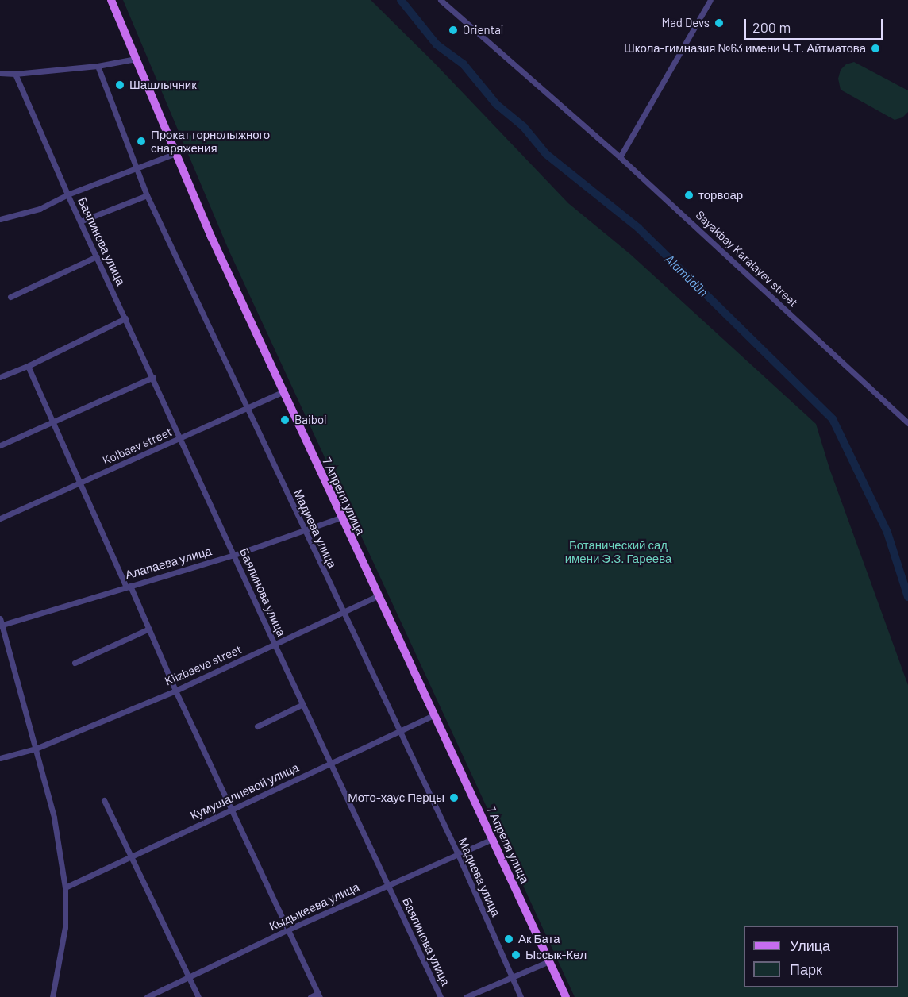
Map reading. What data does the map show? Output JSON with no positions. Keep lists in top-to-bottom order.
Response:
{
  "streets": {
    "main road": ["7 Апреля улица"],
    "street": [
      "Баялинова улица",
      "Sayakbay Karalayev street",
      "Kolbaev street",
      "Мадиева улица",
      "Алапаева улица",
      "Kiizbaeva street",
      "Кумушалиевой улица",
      "Кыдыкеева улица"
    ]
  },
  "crossings": [
    ["Баялинова улица", "Kolbaev street"],
    ["Баялинова улица", "7 Апреля улица"],
    ["Баялинова улица", "Мадиева улица"],
    ["Баялинова улица", "Алапаева улица"],
    ["Баялинова улица", "Kiizbaeva street"],
    ["Баялинова улица", "Кумушалиевой улица"],
    ["Баялинова улица", "Кыдыкеева улица"],
    ["Kolbaev street", "7 Апреля улица"],
    ["Kolbaev street", "Мадиева улица"],
    ["7 Апреля улица", "Алапаева улица"],
    ["7 Апреля улица", "Kiizbaeva street"],
    ["7 Апреля улица", "Кумушалиевой улица"],
    ["7 Апреля улица", "Кыдыкеева улица"],
    ["Мадиева улица", "Алапаева улица"],
    ["Мадиева улица", "Kiizbaeva street"],
    ["Мадиева улица", "Кумушалиевой улица"],
    ["Мадиева улица", "Кыдыкеева улица"]
  ],
  "water": ["Alamüdün"],
  "parks": ["Ботанический сад имени Э.З. Гареева"],
  "places": [
    "Mad Devs",
    "Oriental",
    "Школа-гимназия №63 имени Ч.Т. Айтматова",
    "Шашлычник",
    "Прокат горнолыжного снаряжения",
    "торвоар",
    "Baibol",
    "Мото-хаус Перцы",
    "Ак Бата",
    "Ыссык-Көл"
  ],
  "legend": ["Улица", "Парк"],
  "scale_bar": "200 m"
}
